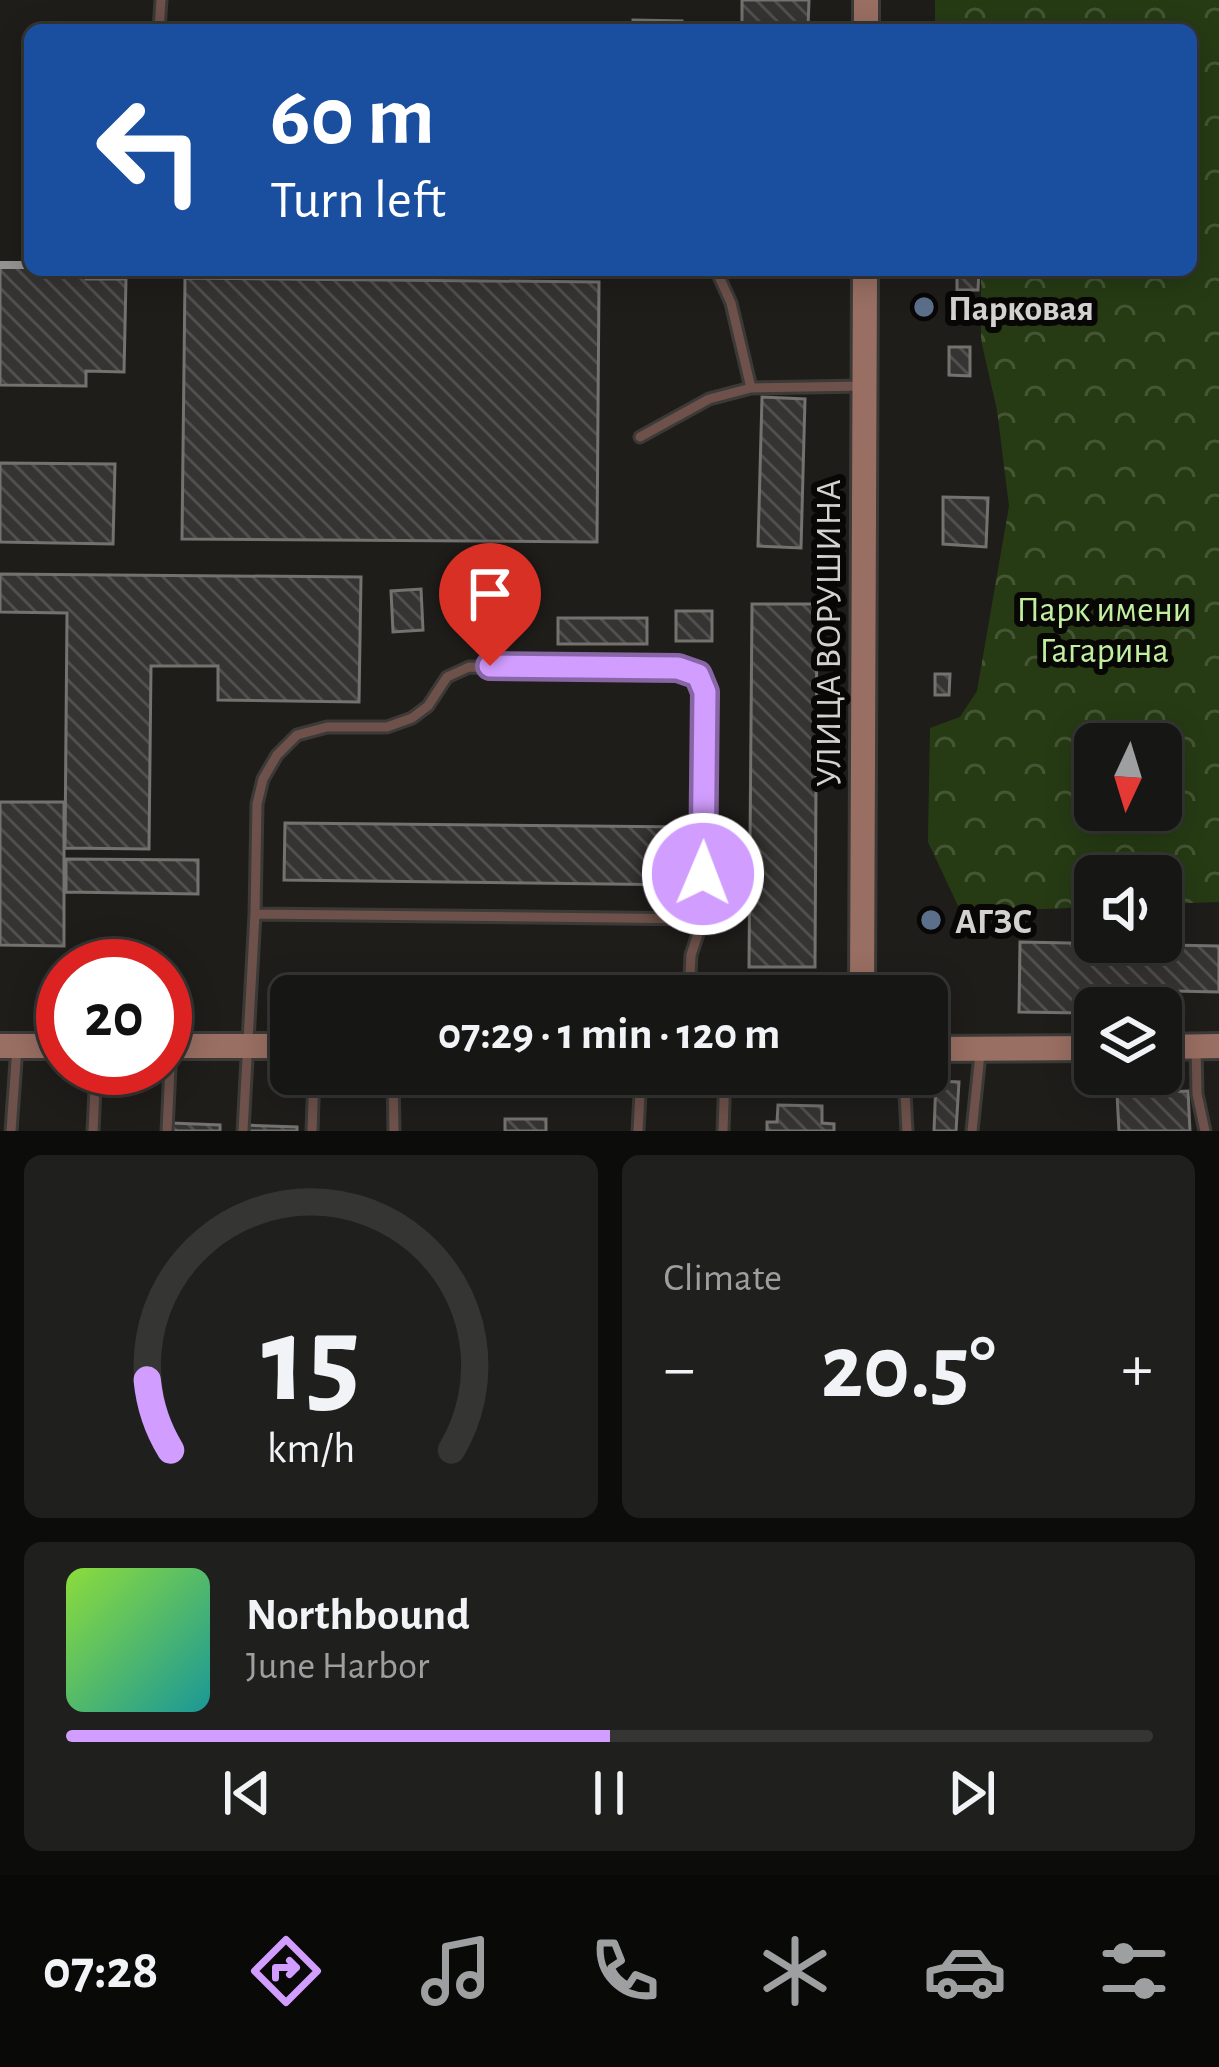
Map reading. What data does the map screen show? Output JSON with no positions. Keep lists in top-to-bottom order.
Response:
{
  "streets": {
    "street": ["УЛИЦА ВОРУШИНА"]
  },
  "parks": ["Парк имени Гагарина"],
  "places": ["Парковая", "АГЗС"],
  "north": "bottom",
  "page": {
    "turn": ["60 m", "Turn left"],
    "limit": "20",
    "trip": "07:29 · 1 min · 120 m",
    "tile": "Climate",
    "heat": ["−", "20.5°", "+"],
    "song": ["Northbound", "June Harbor"],
    "tabs": "07:28",
    "gauge": ["15", "km/h"]
  }
}
